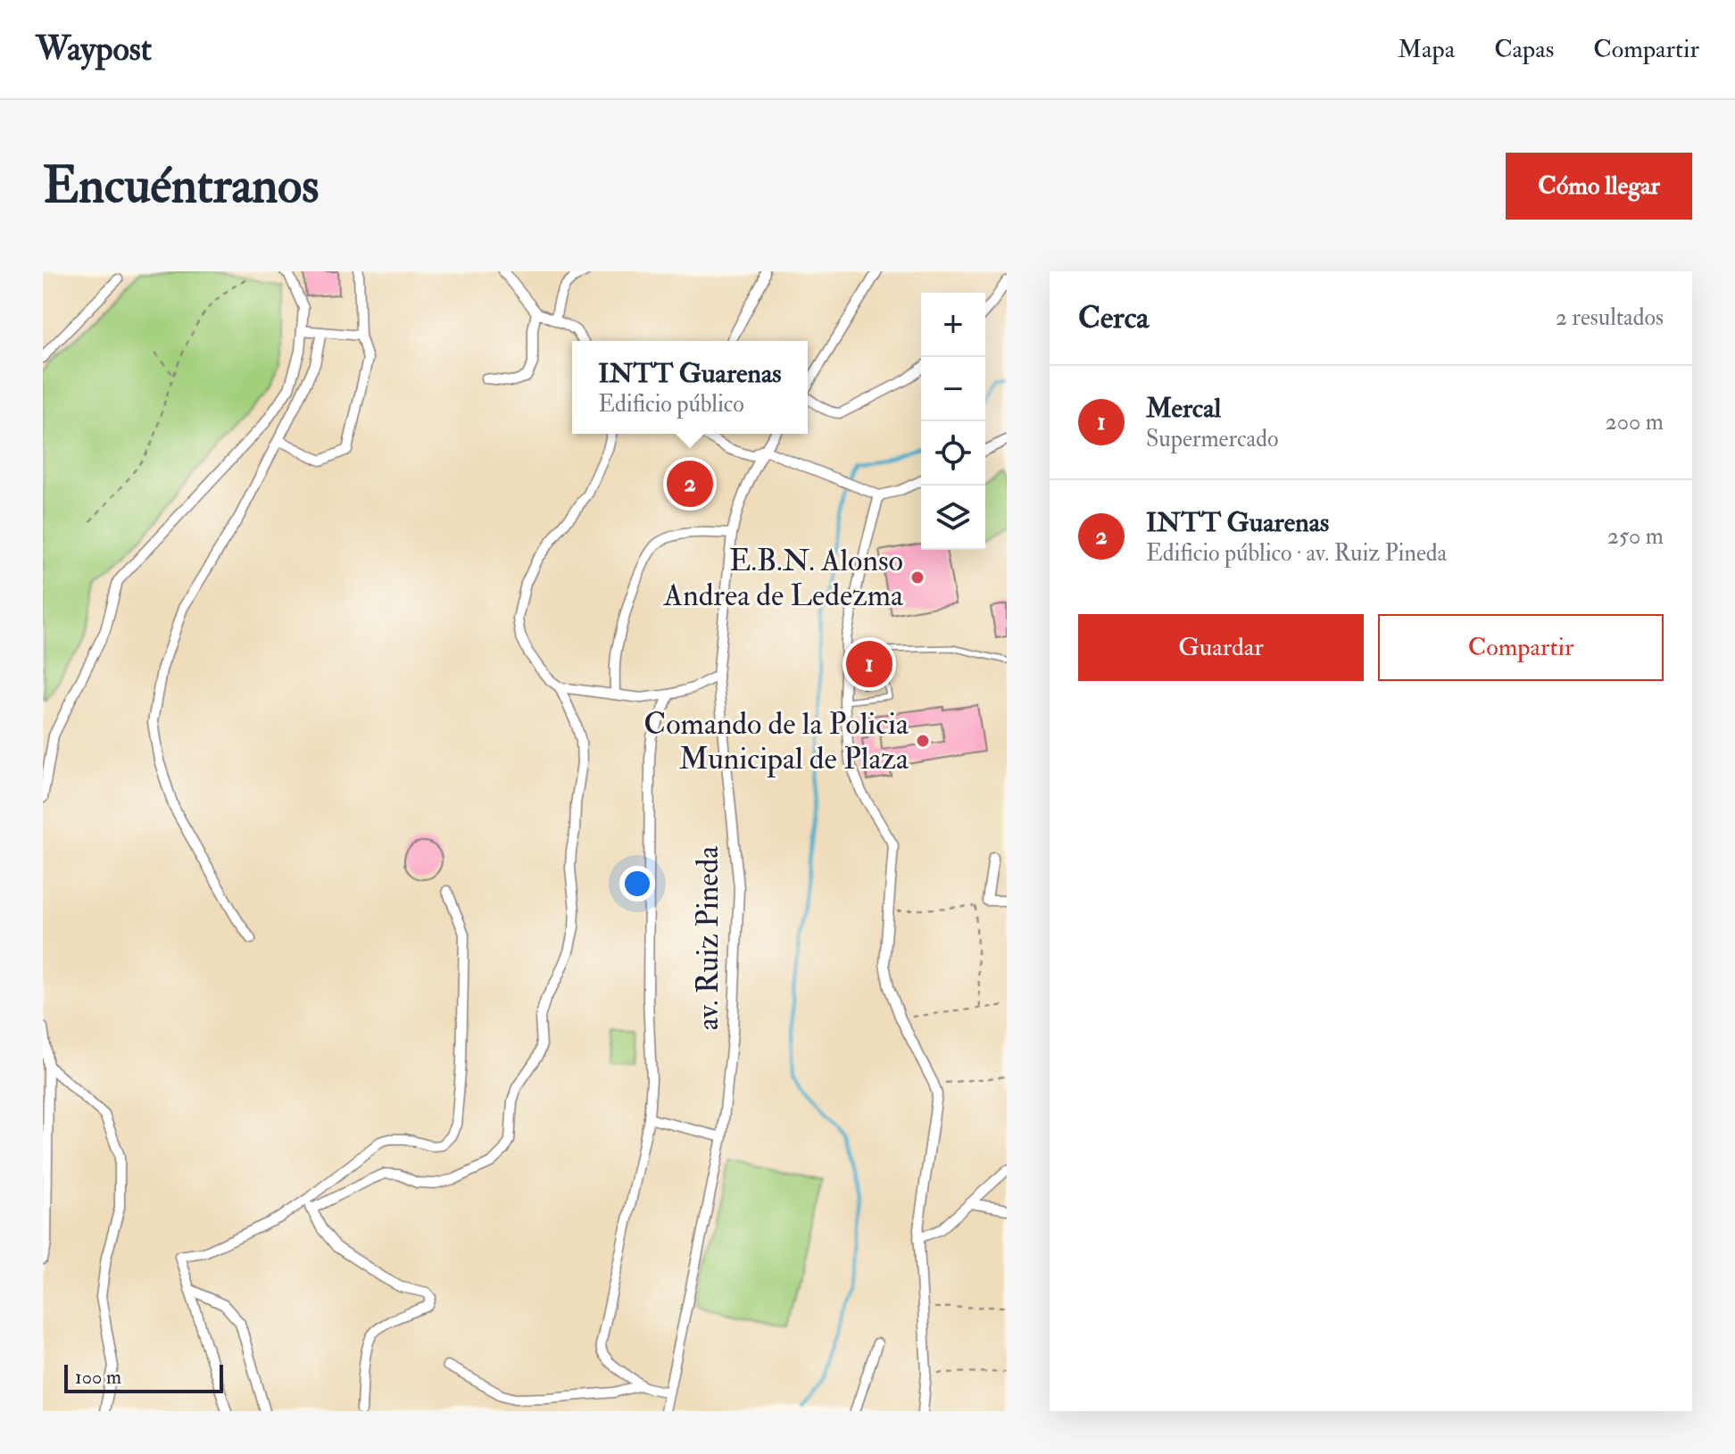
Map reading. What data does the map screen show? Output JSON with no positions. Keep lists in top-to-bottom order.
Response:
{
  "streets": {
    "street": ["av. Ruiz Pineda"]
  },
  "places": ["E.B.N. Alonso Andrea de Ledezma", "Comando de la Policia Municipal de Plaza"],
  "scale_bar": "100 m",
  "page": {
    "header": "Waypost",
    "nav": ["Mapa", "Capas", "Compartir"],
    "buttons": [
      "Cómo llegar",
      ["Guardar", "Compartir"]
    ],
    "title": "Encuéntranos",
    "heading": ["Cerca", "2 resultados"],
    "map_buttons": ["+", "−"],
    "popup": ["INTT Guarenas", "Edificio público"],
    "list": [
      {
        "mark": "1",
        "name": "Mercal",
        "note": "Supermercado",
        "value": "200 m"
      },
      {
        "mark": "2",
        "name": "INTT Guarenas",
        "note": "Edificio público · av. Ruiz Pineda",
        "value": "250 m"
      }
    ],
    "pins": ["2", "1"],
    "scale": "100 m"
  }
}
